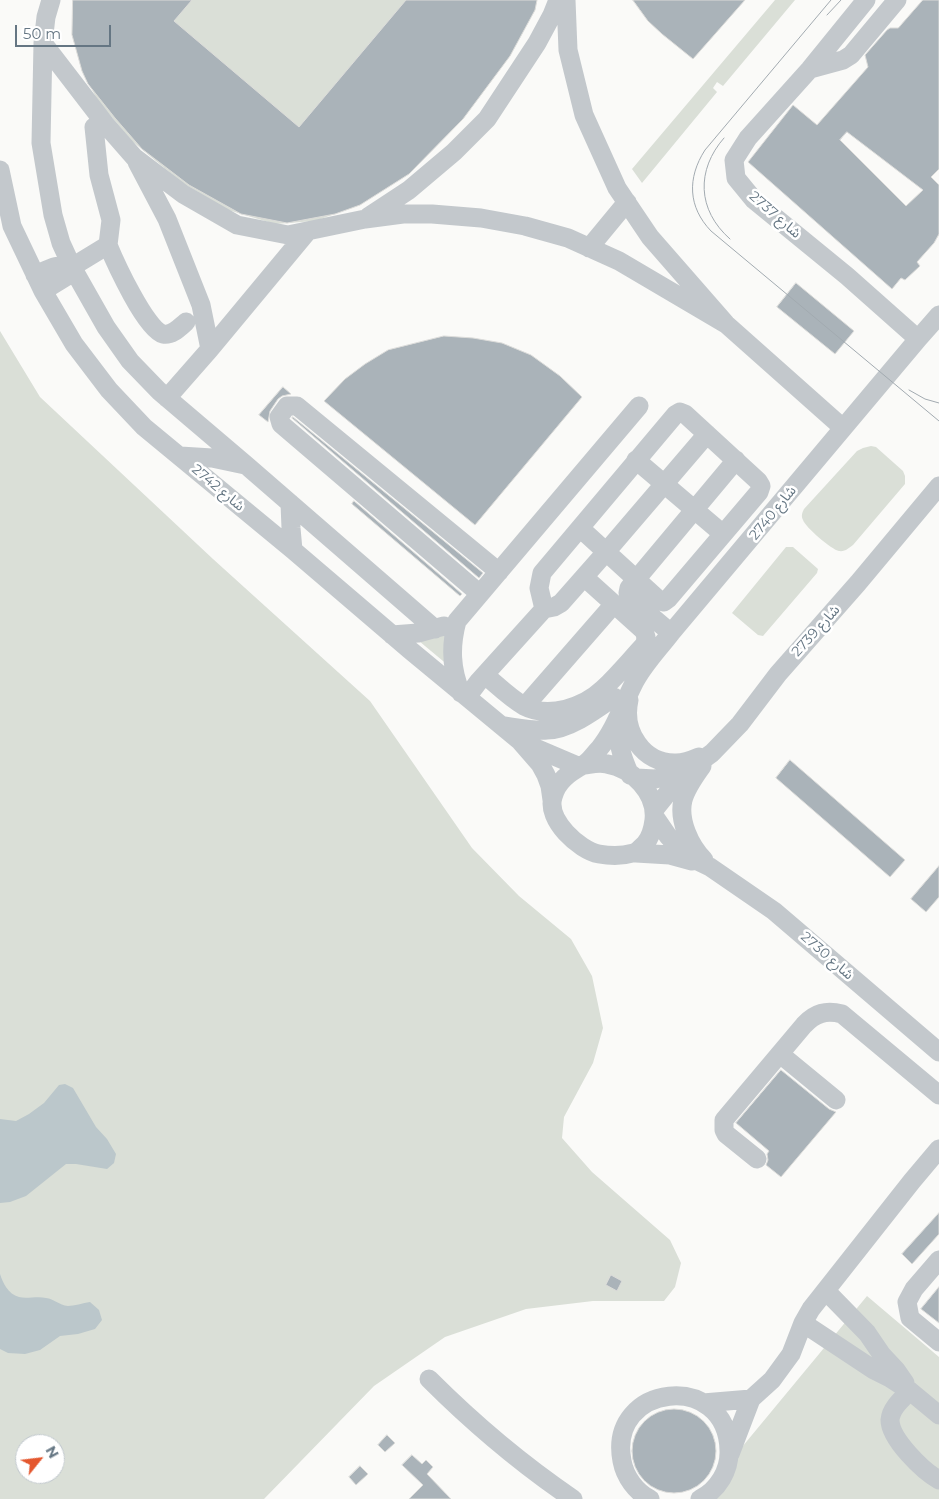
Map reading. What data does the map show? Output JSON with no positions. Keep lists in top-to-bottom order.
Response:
{
  "streets": {
    "street": [
      "شارع 2737",
      "شارع 2742",
      "شارع 2740",
      "شارع 2739",
      "شارع 2730"
    ]
  },
  "crossings": [
    ["شارع 2737", "شارع 2740"],
    ["شارع 2742", "شارع 2740"],
    ["شارع 2742", "شارع 2739"],
    ["شارع 2742", "شارع 2730"],
    ["شارع 2740", "شارع 2739"],
    ["شارع 2740", "شارع 2730"],
    ["شارع 2739", "شارع 2730"]
  ],
  "scale_bar": "50 m",
  "north": "top right"
}
